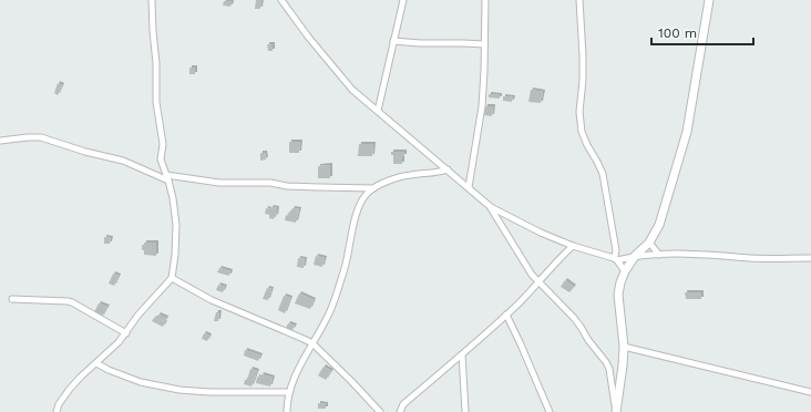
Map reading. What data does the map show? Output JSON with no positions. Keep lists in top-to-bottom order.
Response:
{
  "scale_bar": "100 m"
}
